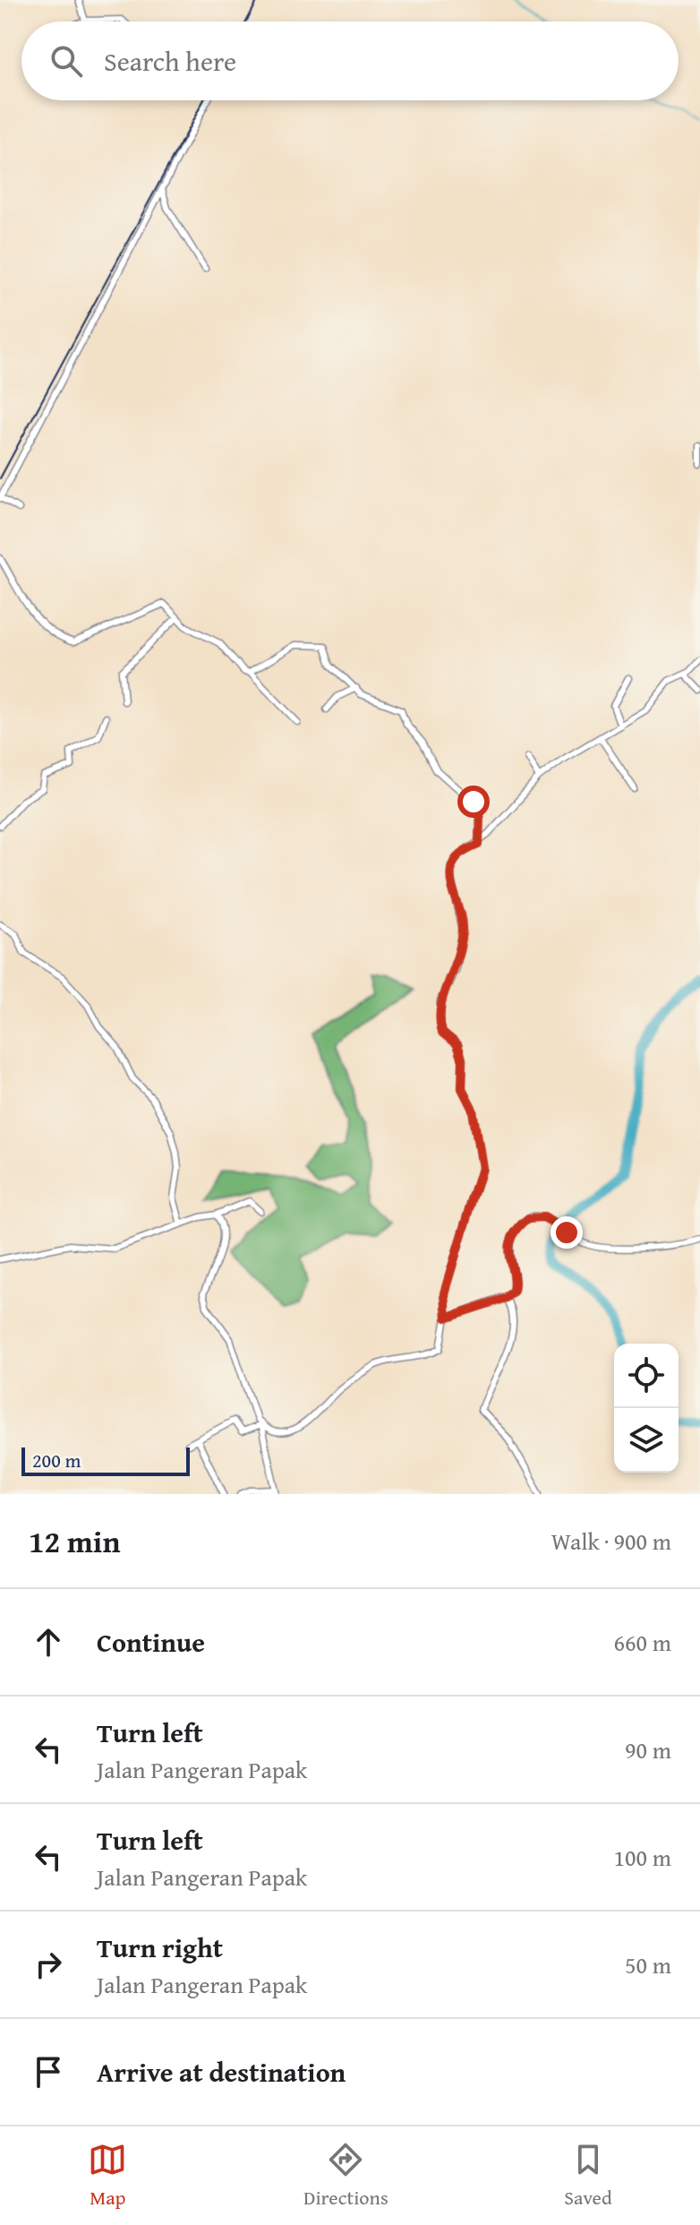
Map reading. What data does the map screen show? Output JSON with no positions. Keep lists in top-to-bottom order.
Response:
{
  "scale_bar": "200 m",
  "page": {
    "search": "Search here",
    "scale": "200 m",
    "heading": ["12 min", "Walk · 900 m"],
    "list": [
      ["Continue", "660 m"],
      ["Turn left", "Jalan Pangeran Papak", "90 m"],
      ["Turn left", "Jalan Pangeran Papak", "100 m"],
      ["Turn right", "Jalan Pangeran Papak", "50 m"],
      "Arrive at destination"
    ],
    "nav": ["Map", "Directions", "Saved"]
  }
}
